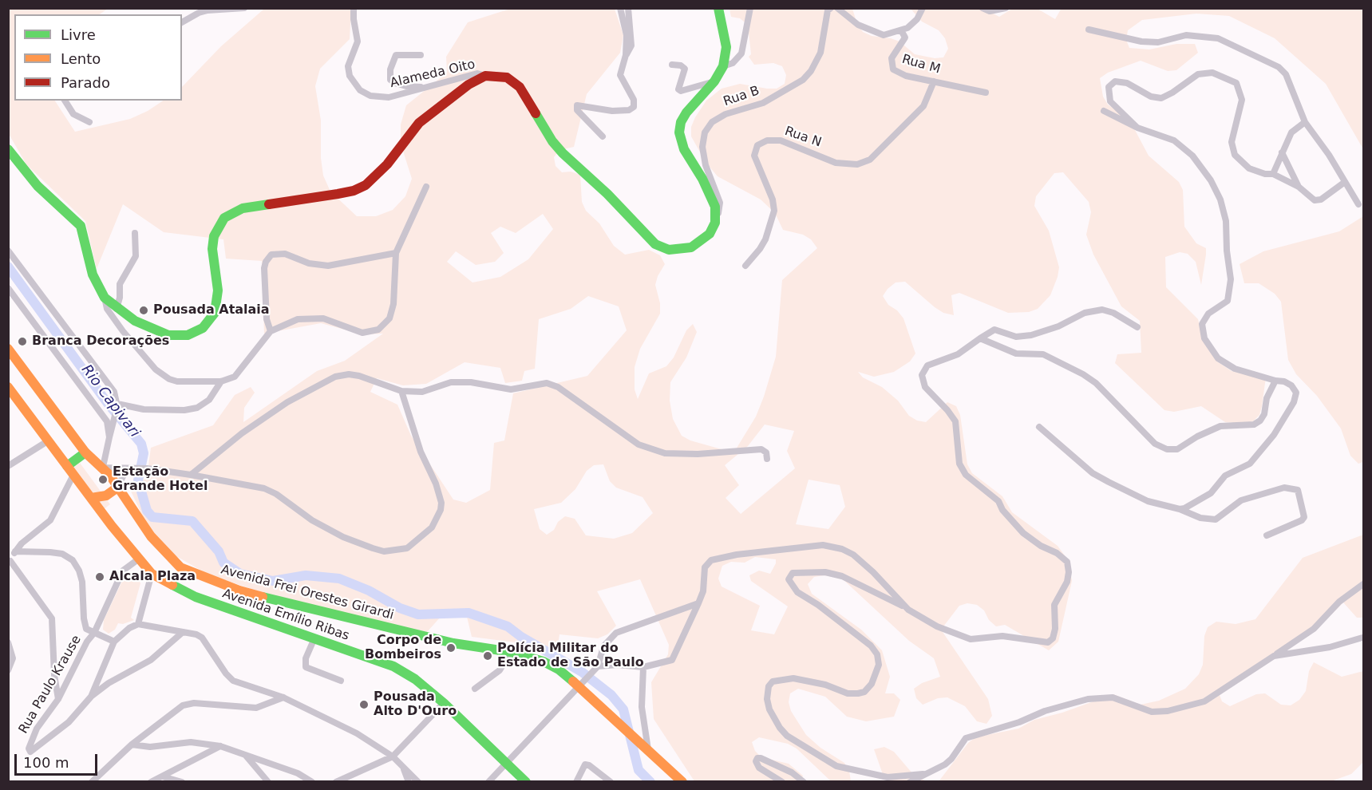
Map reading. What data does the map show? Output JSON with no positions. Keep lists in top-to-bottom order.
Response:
{
  "streets": {
    "street": [
      "Rua M",
      "Alameda Oito",
      "Rua B",
      "Rua N",
      "Avenida Frei Orestes Girardi",
      "Avenida Emílio Ribas",
      "Rua Paulo Krause"
    ]
  },
  "crossings": [
    ["Rua M", "Rua N"],
    ["Avenida Emílio Ribas", "Rua Paulo Krause"]
  ],
  "water": ["Rio Capivari"],
  "places": [
    "Pousada Atalaia",
    "Branca Decorações",
    "Estação Grande Hotel",
    "Alcala Plaza",
    "Corpo de Bombeiros",
    "Polícia Militar do Estado de São Paulo",
    "Pousada Alto D'Ouro"
  ],
  "legend": ["Livre", "Lento", "Parado"],
  "scale_bar": "100 m"
}
